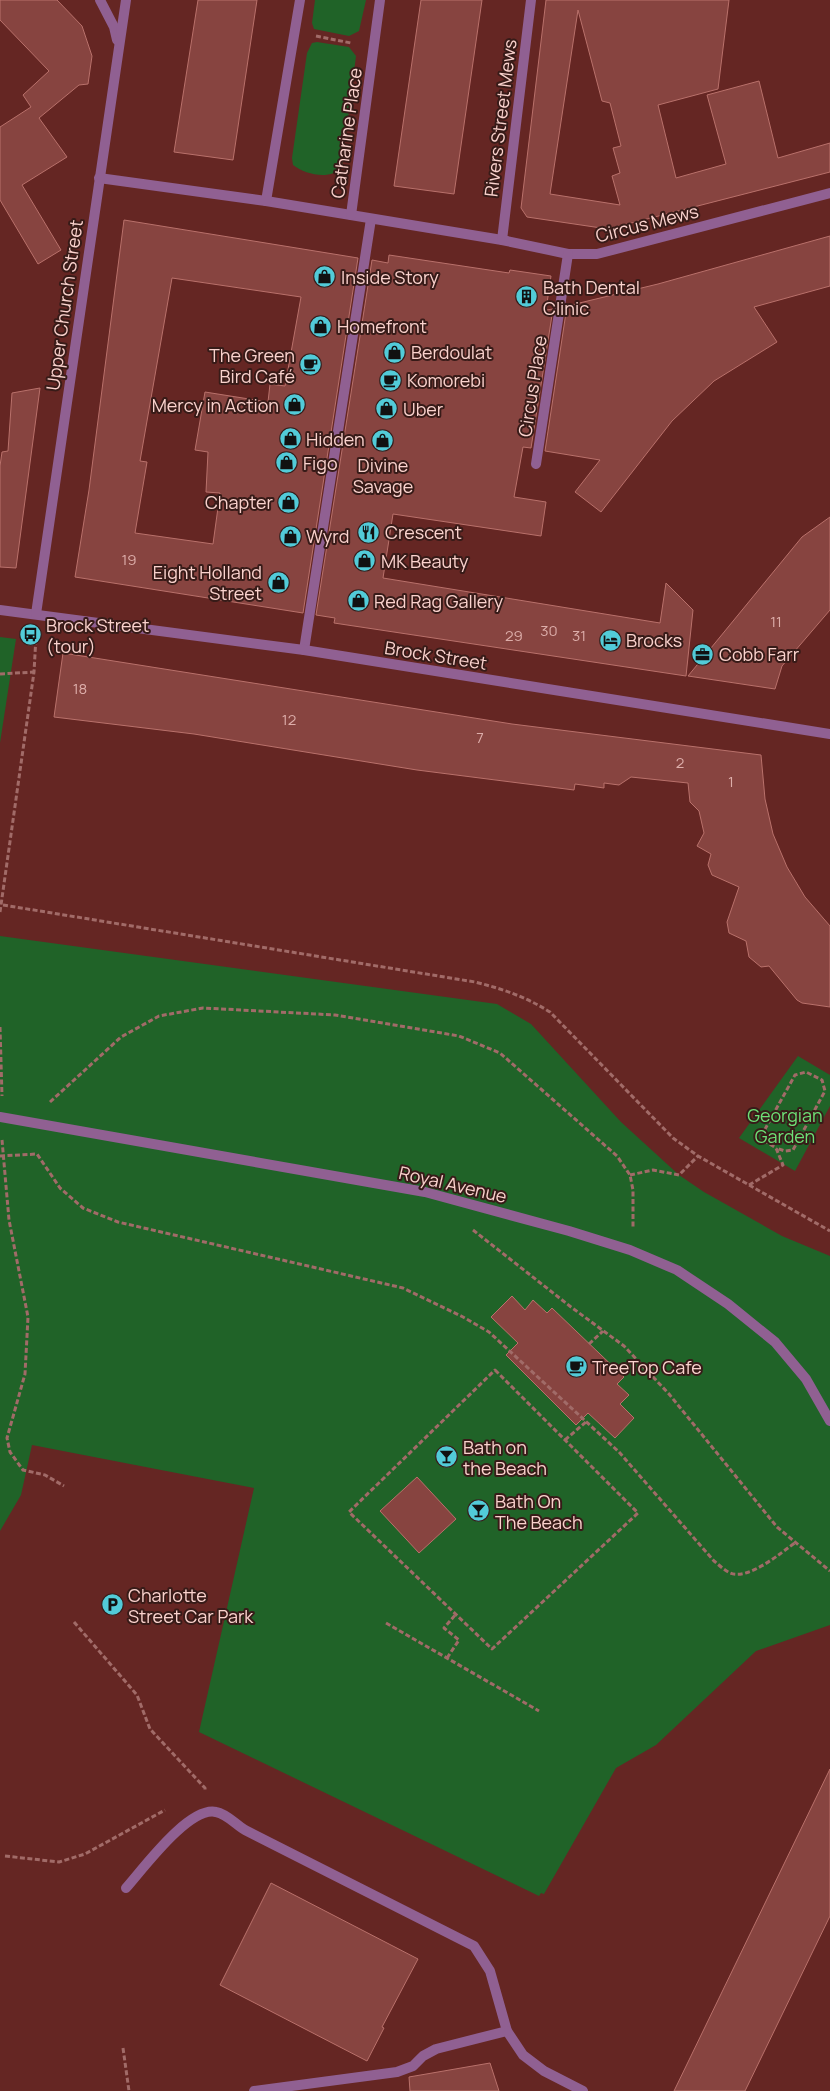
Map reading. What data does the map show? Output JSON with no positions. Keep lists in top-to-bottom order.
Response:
{
  "streets": {
    "street": [
      "Rivers Street Mews",
      "Catharine Place",
      "Circus Mews",
      "Upper Church Street",
      "Circus Place",
      "Brock Street",
      "Royal Avenue"
    ]
  },
  "crossings": [
    ["Rivers Street Mews", "Circus Mews"],
    ["Catharine Place", "Circus Mews"],
    ["Catharine Place", "Upper Church Street"],
    ["Circus Mews", "Circus Place"],
    ["Upper Church Street", "Brock Street"]
  ],
  "parks": ["Georgian Garden"],
  "places": {
    "shop": [
      "Inside Story",
      "Homefront",
      "Berdoulat",
      "Mercy in Action",
      "Uber",
      "Hidden",
      "Divine Savage",
      "Figo",
      "Chapter",
      "Wyrd",
      "MK Beauty",
      "Eight Holland Street",
      "Red Rag Gallery"
    ],
    "building": ["Bath Dental Clinic"],
    "cafe": ["The Green Bird Café", "Komorebi", "TreeTop Cafe"],
    "restaurant": ["Crescent"],
    "bus stop": ["Brock Street (tour)"],
    "hotel": ["Brocks"],
    "office": ["Cobb Farr"],
    "bar": ["Bath on the Beach", "Bath On The Beach"],
    "parking": ["Charlotte Street Car Park"]
  },
  "house_numbers": [
    "19",
    "11",
    "30",
    "29",
    "31",
    "18",
    "12",
    "7",
    "2",
    "1"
  ]
}
